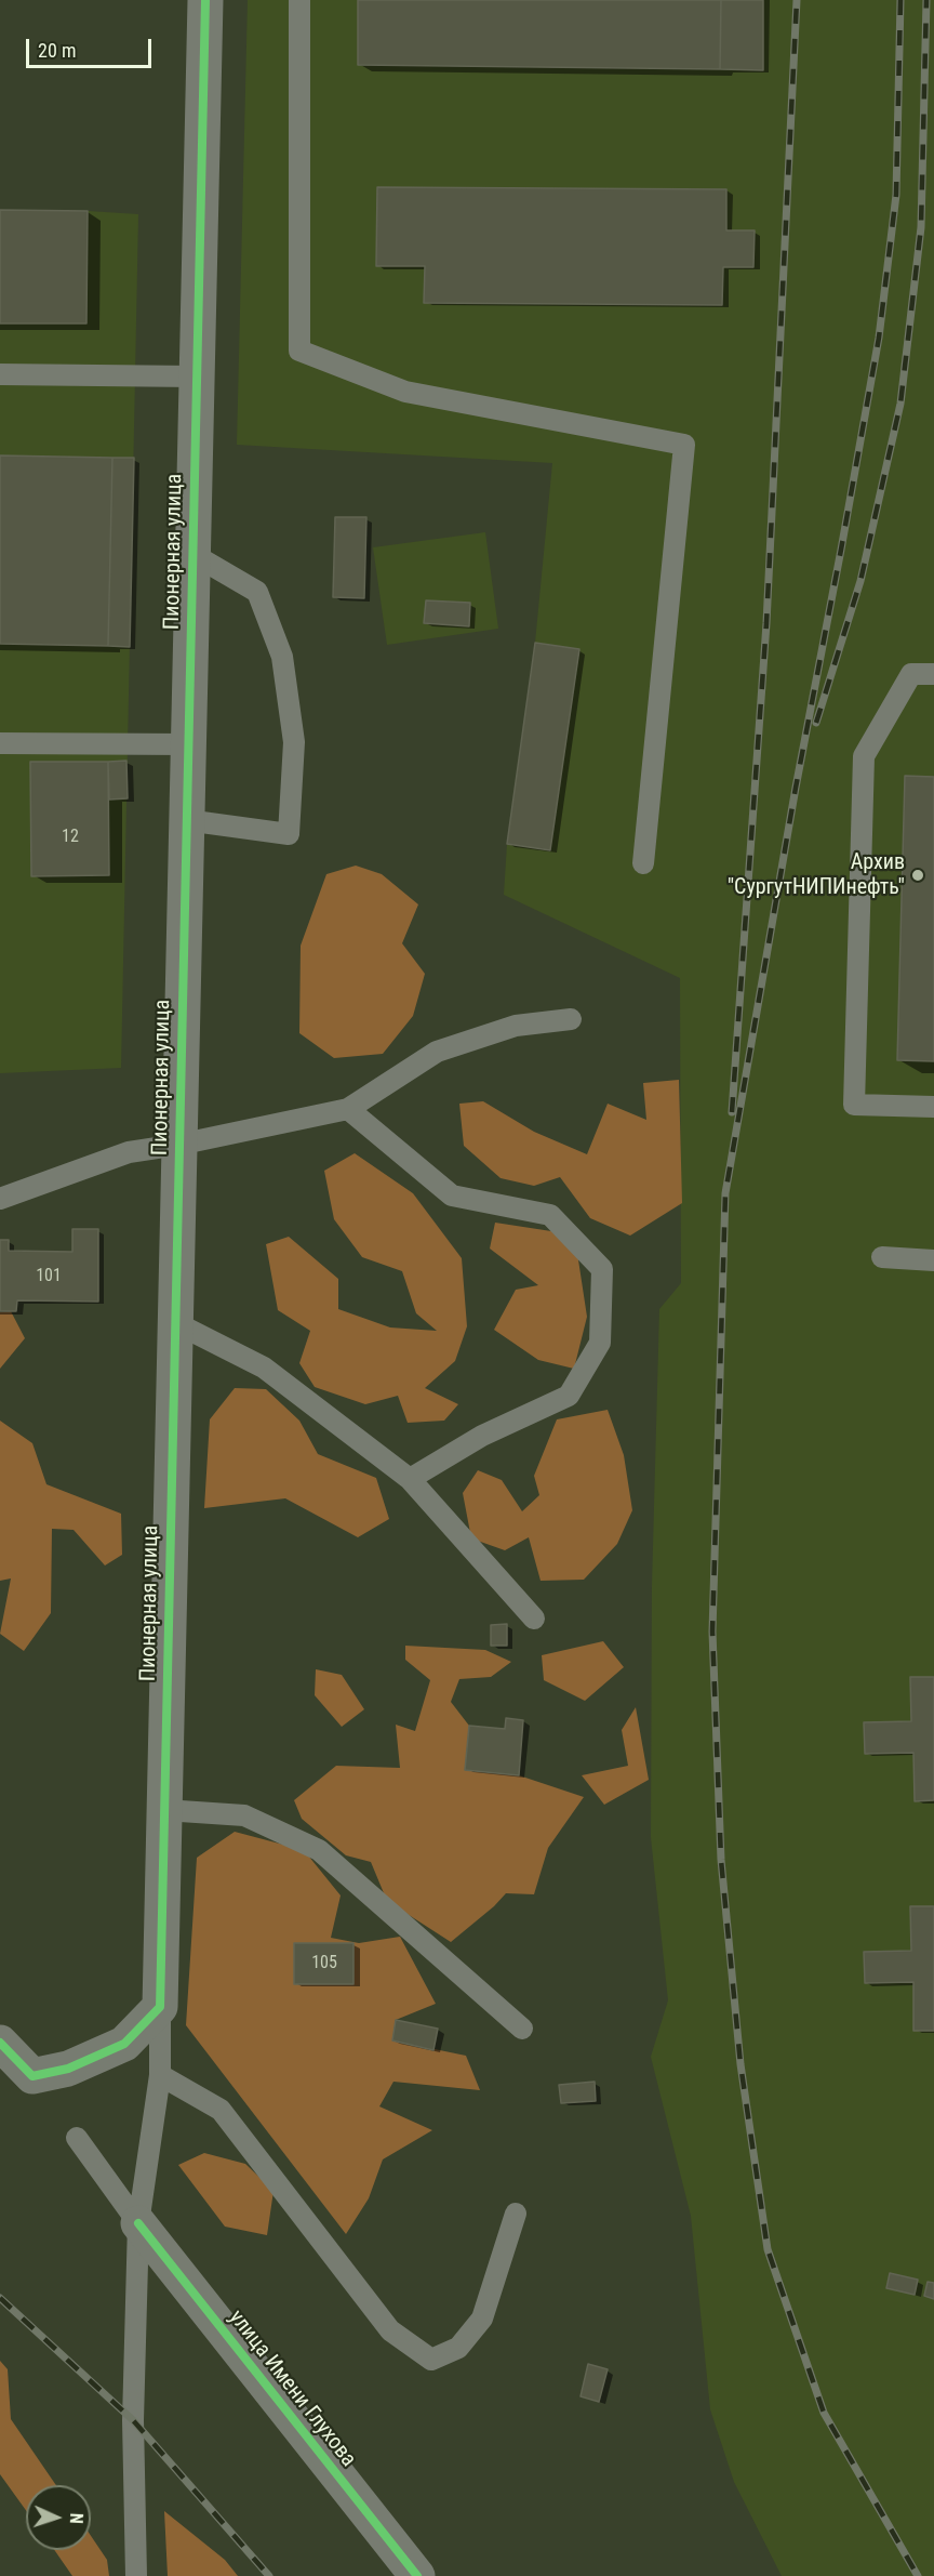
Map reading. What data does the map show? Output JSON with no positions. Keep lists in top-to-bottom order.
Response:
{
  "streets": {
    "street": ["Пионерная улица", "улица Имени Глухова"]
  },
  "places": ["Архив \"СургутНИПИнефть\""],
  "house_numbers": ["12", "101", "105"],
  "scale_bar": "20 m",
  "north": "right"
}
